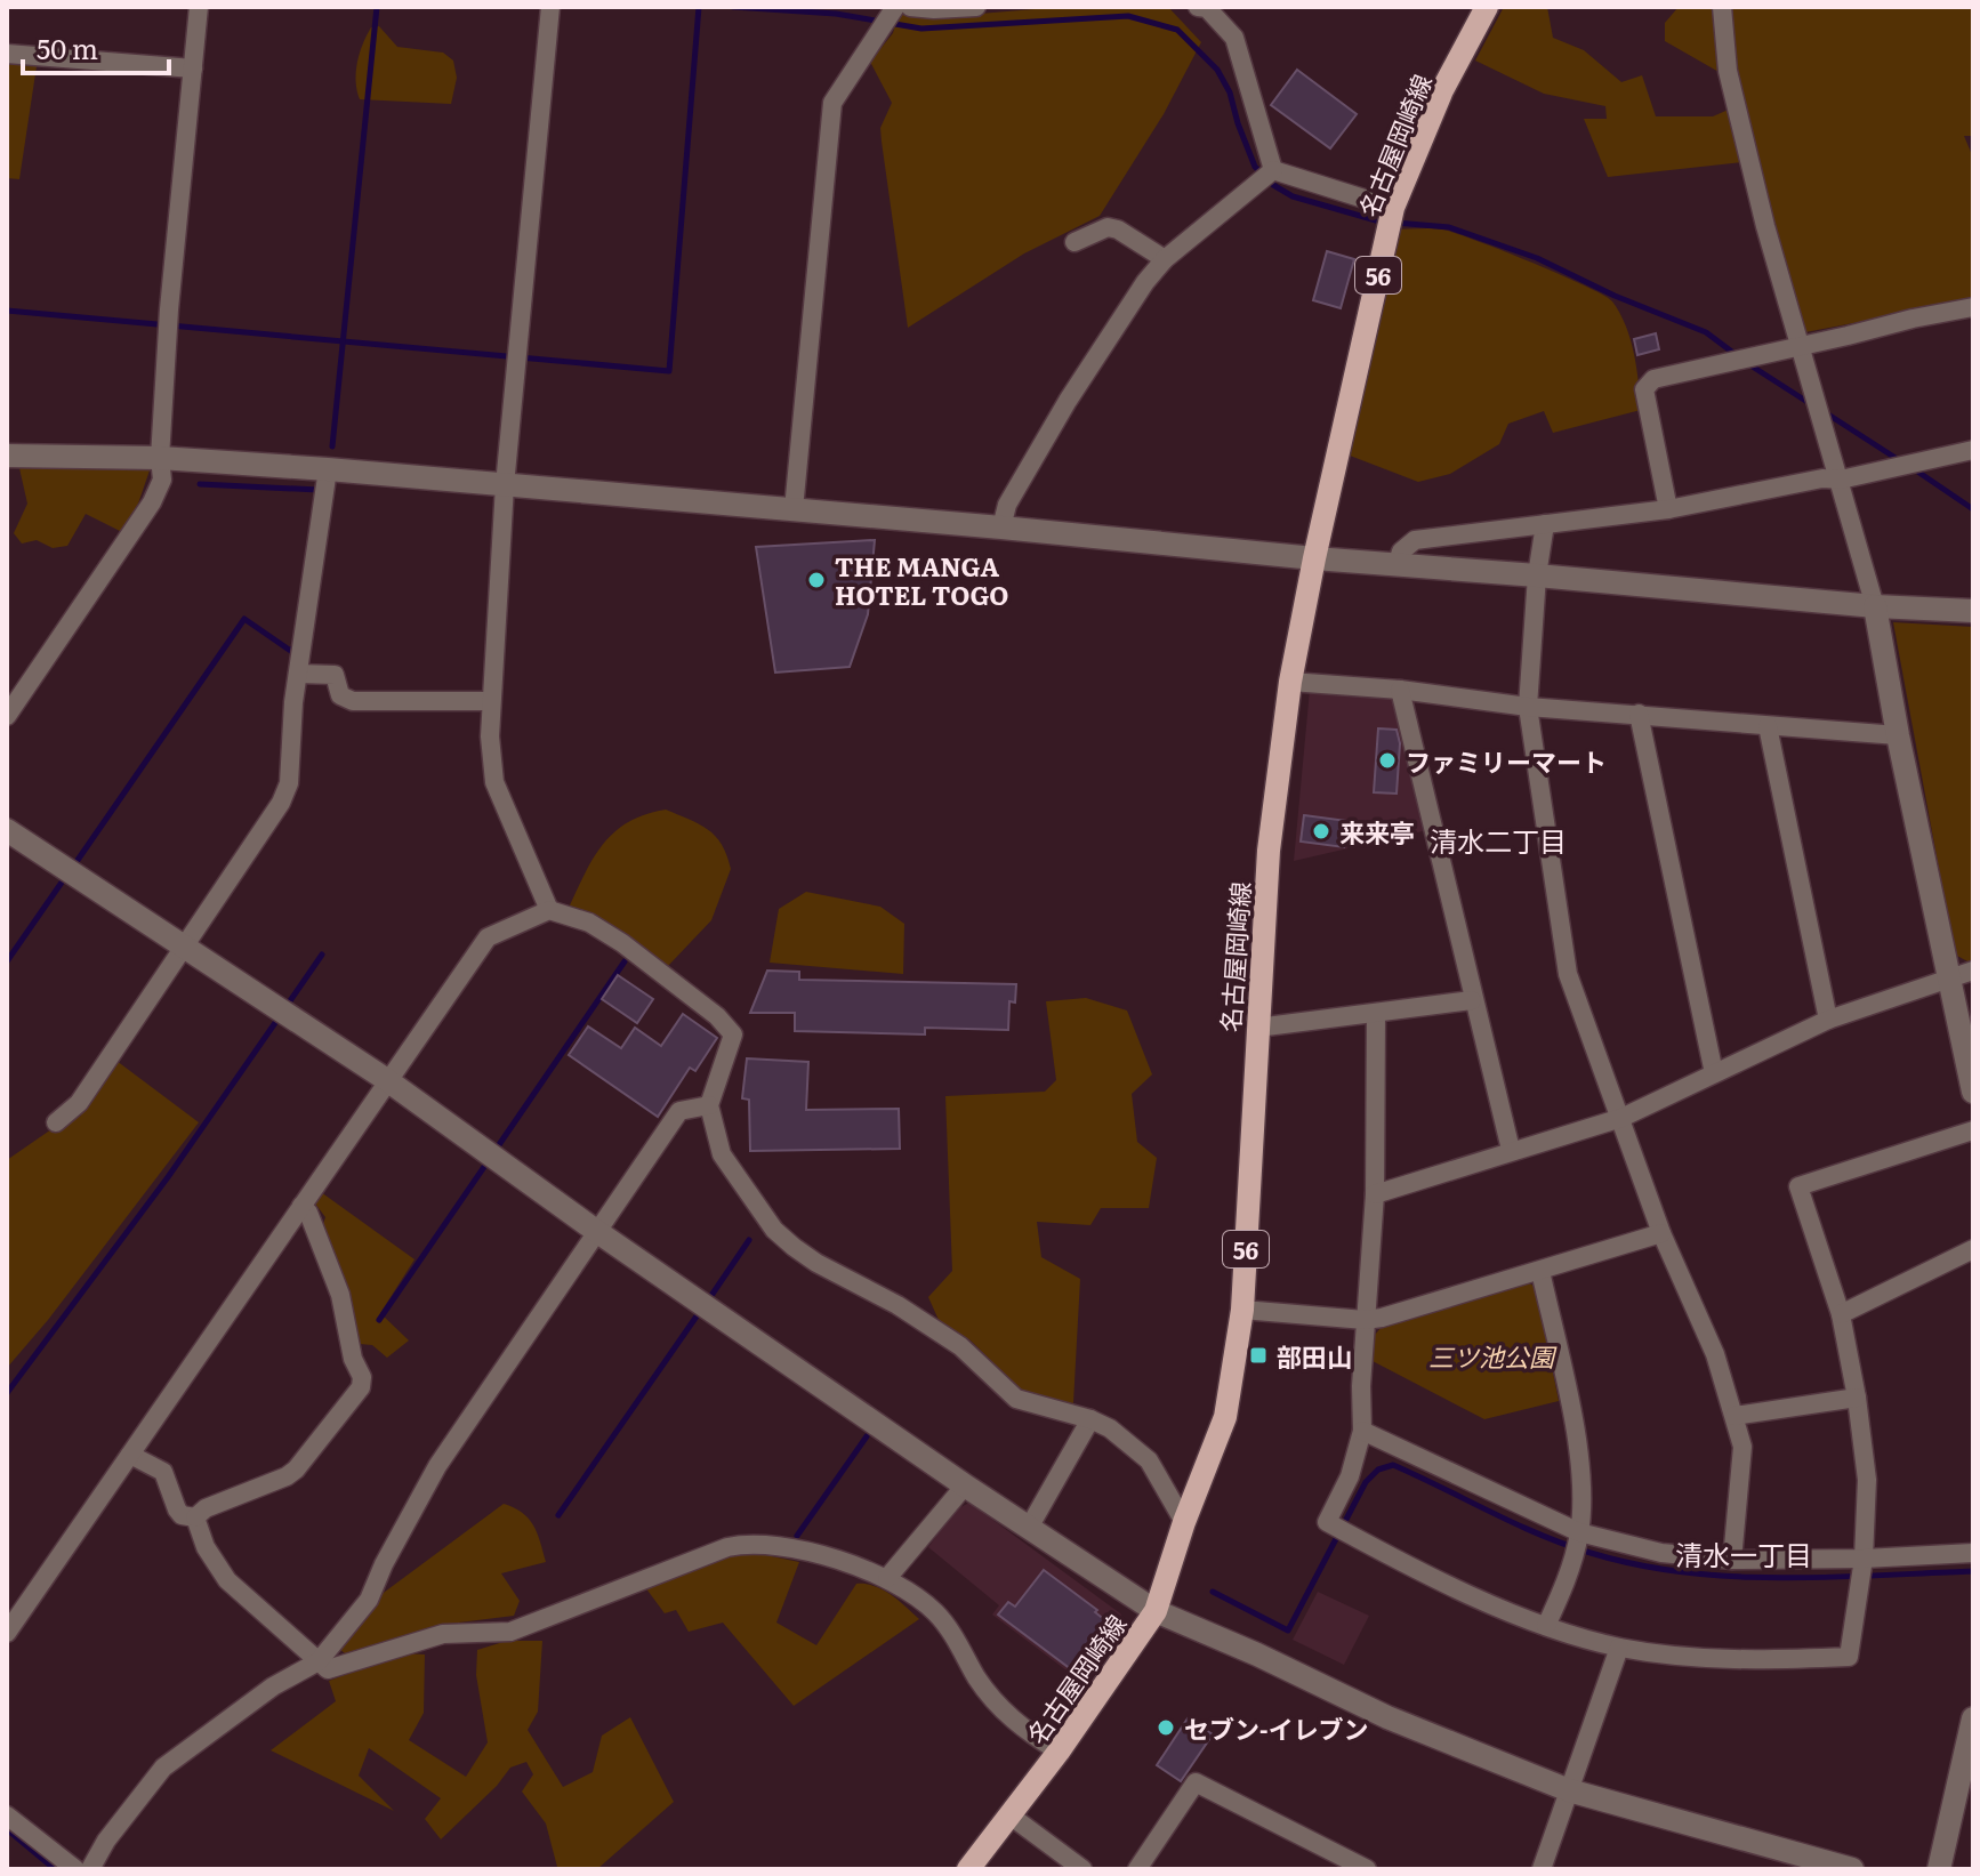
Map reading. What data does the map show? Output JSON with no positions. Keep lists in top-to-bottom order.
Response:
{
  "streets": {
    "main road": ["名古屋岡崎線", "56"]
  },
  "districts": ["清水二丁目", "清水一丁目"],
  "parks": ["三ツ池公園"],
  "places": {
    "other": [
      "THE MANGA HOTEL TOGO",
      "ファミリーマート",
      "来来亭",
      "セブン-イレブン"
    ],
    "transit": ["部田山"]
  },
  "scale_bar": "50 m"
}
